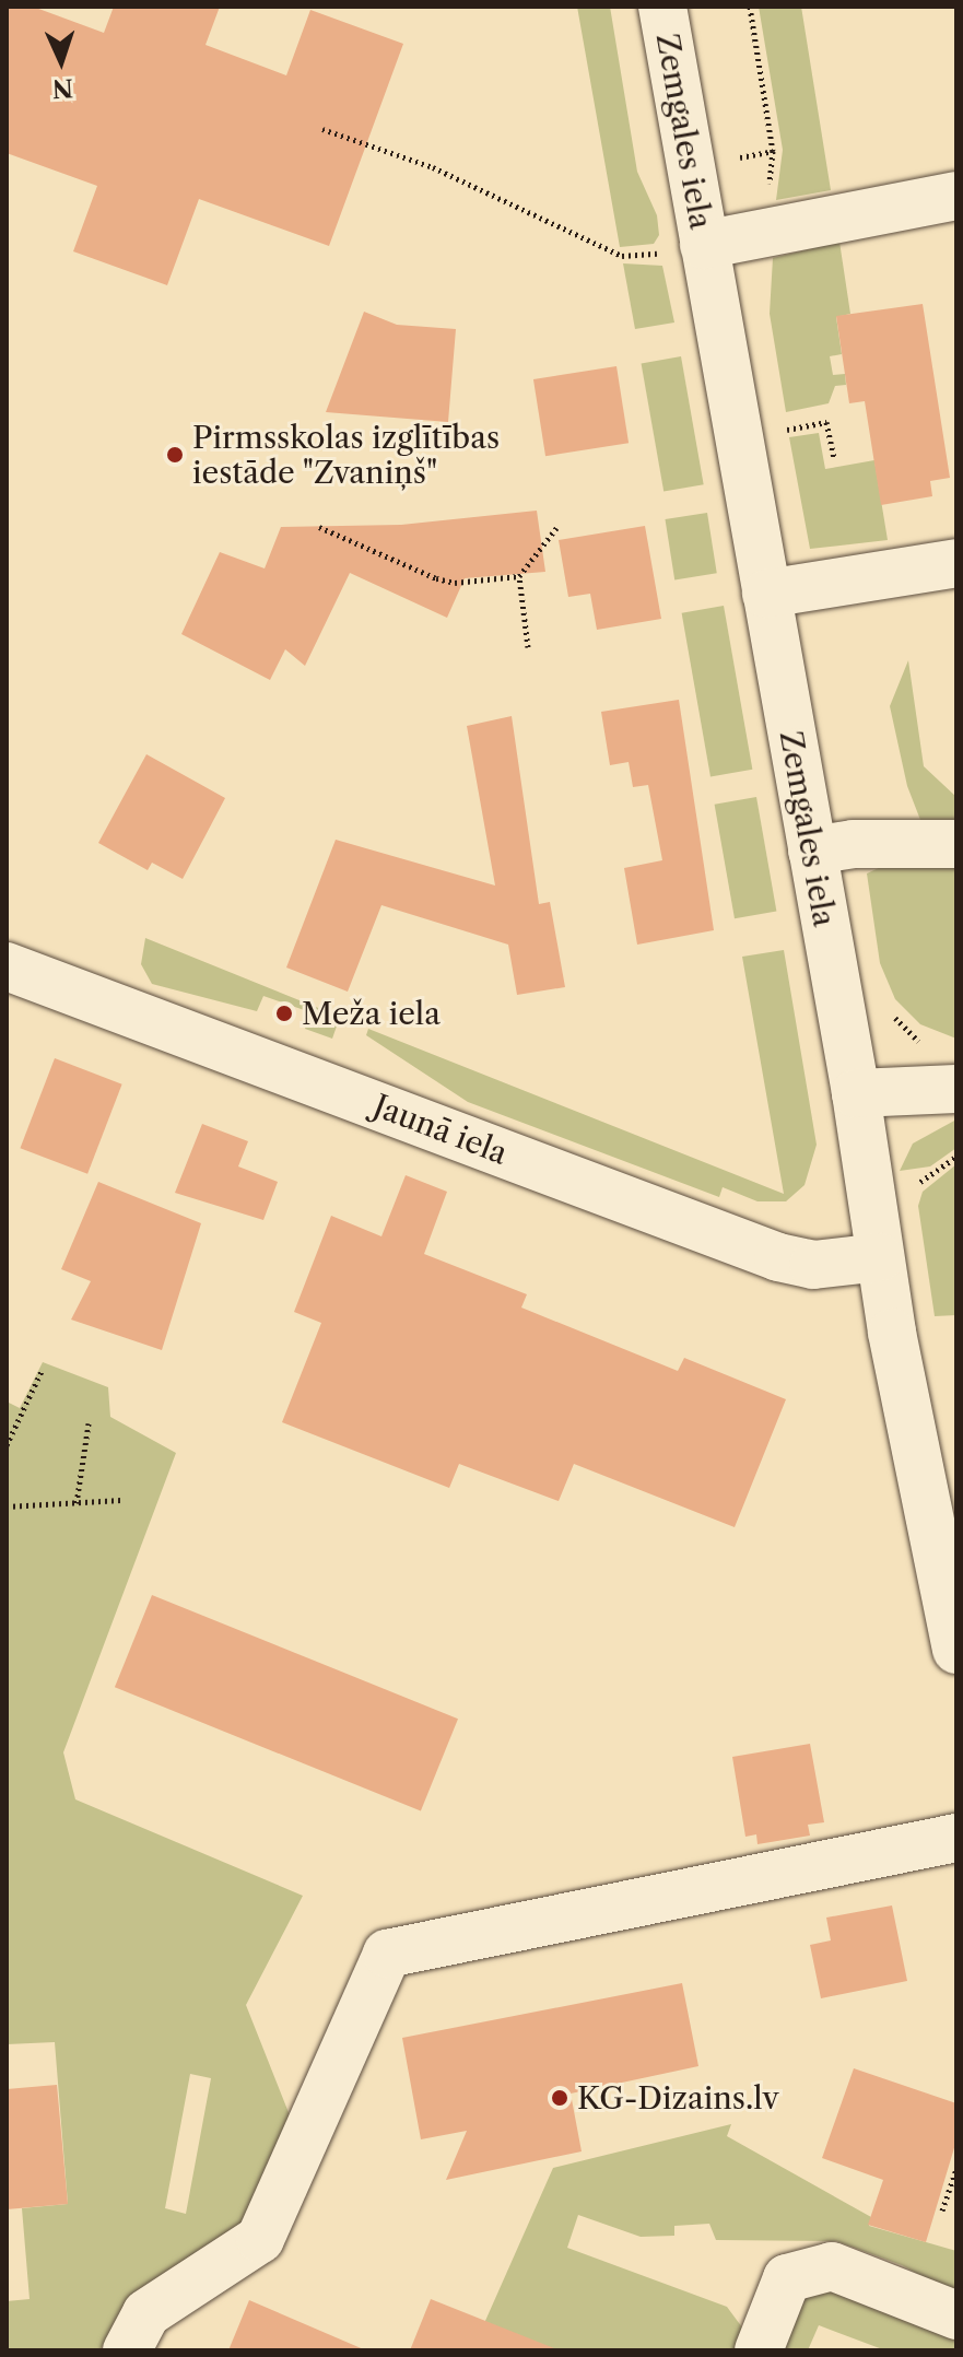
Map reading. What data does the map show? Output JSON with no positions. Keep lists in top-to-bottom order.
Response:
{
  "streets": {
    "street": ["Zemgales iela", "Jaunā iela"]
  },
  "crossings": [
    ["Zemgales iela", "Jaunā iela"]
  ],
  "places": ["Pirmsskolas izglītības iestāde \"Zvaniņš\"", "Meža iela", "KG-Dizains.lv"],
  "north": "bottom"
}
